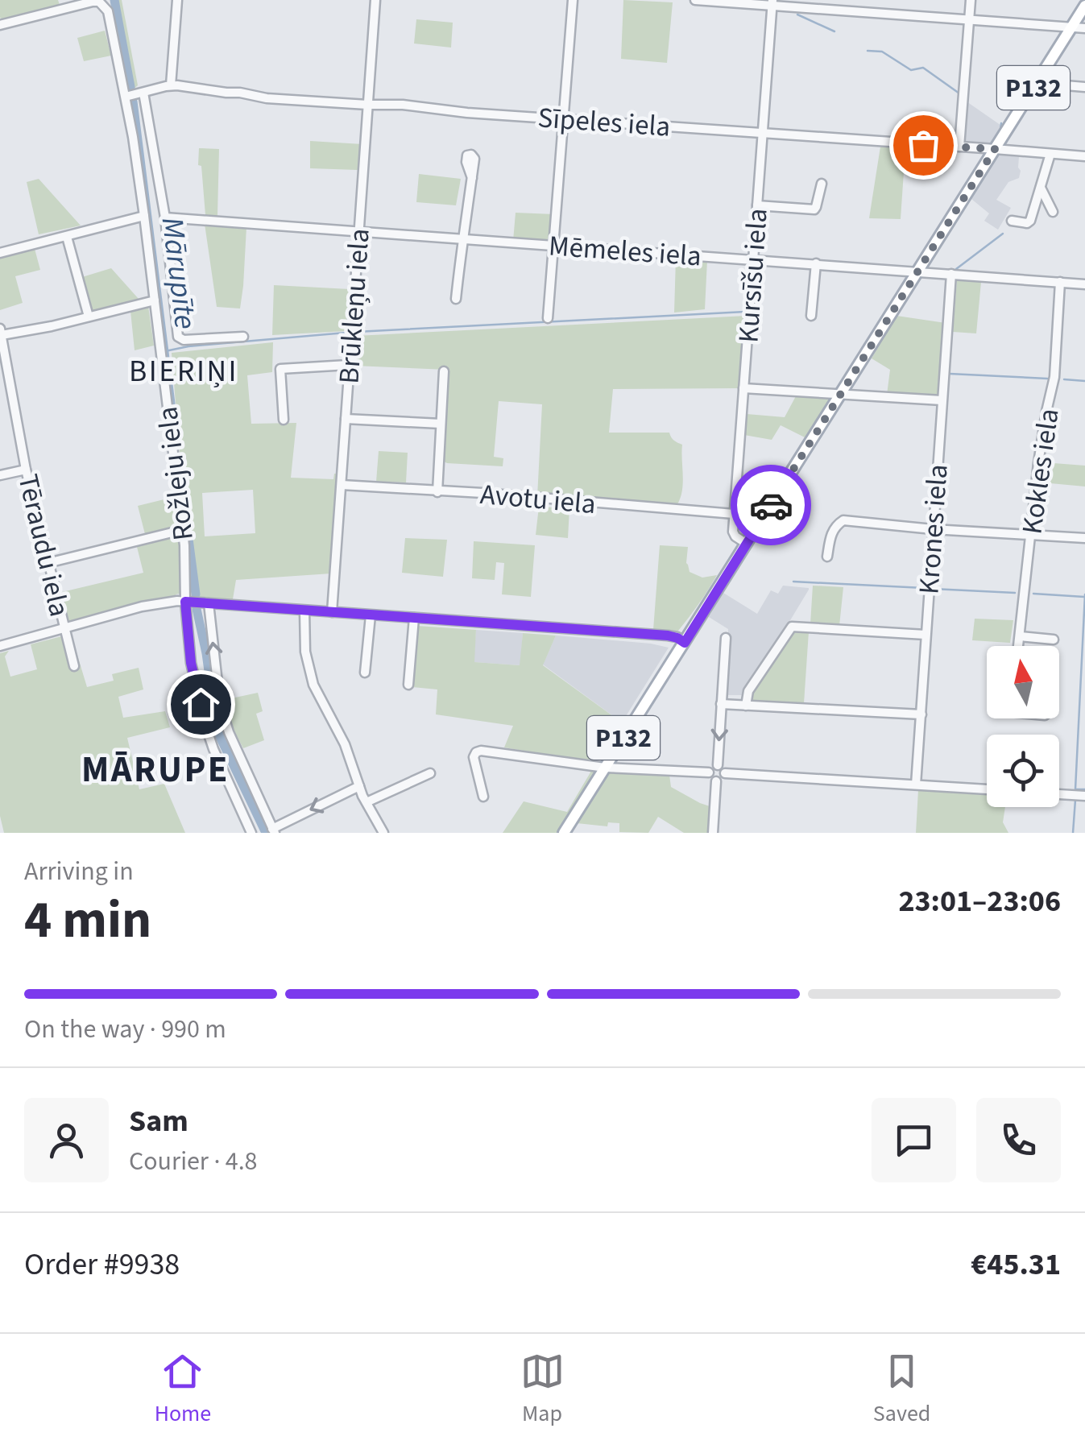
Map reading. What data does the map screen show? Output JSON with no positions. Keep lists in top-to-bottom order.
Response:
{
  "streets": {
    "main road": ["P132"],
    "street": [
      "Sīpeles iela",
      "Mēmeles iela",
      "Kursīšu iela",
      "Brūkleņu iela",
      "Kokles iela",
      "Rožleju iela",
      "Avotu iela",
      "Krones iela",
      "Tēraudu iela"
    ]
  },
  "crossings": [
    ["P132", "Sīpeles iela"],
    ["P132", "Mēmeles iela"],
    ["P132", "Kursīšu iela"],
    ["Sīpeles iela", "Kursīšu iela"],
    ["Sīpeles iela", "Brūkleņu iela"],
    ["Sīpeles iela", "Rožleju iela"],
    ["Mēmeles iela", "Kursīšu iela"],
    ["Mēmeles iela", "Brūkleņu iela"],
    ["Mēmeles iela", "Kokles iela"],
    ["Mēmeles iela", "Krones iela"],
    ["Kursīšu iela", "Avotu iela"],
    ["Brūkleņu iela", "Avotu iela"]
  ],
  "districts": ["BIERIŅI", "MĀRUPE"],
  "water": ["Mārupīte"],
  "north": "top",
  "page": {
    "heading": ["4 min", "Arriving in", "23:01–23:06"],
    "panel": [
      "Sam",
      "Courier · 4.8",
      "Order #9938",
      "€45.31"
    ],
    "bar": "On the way · 990 m",
    "tabs": ["Home", "Map", "Saved"]
  }
}
